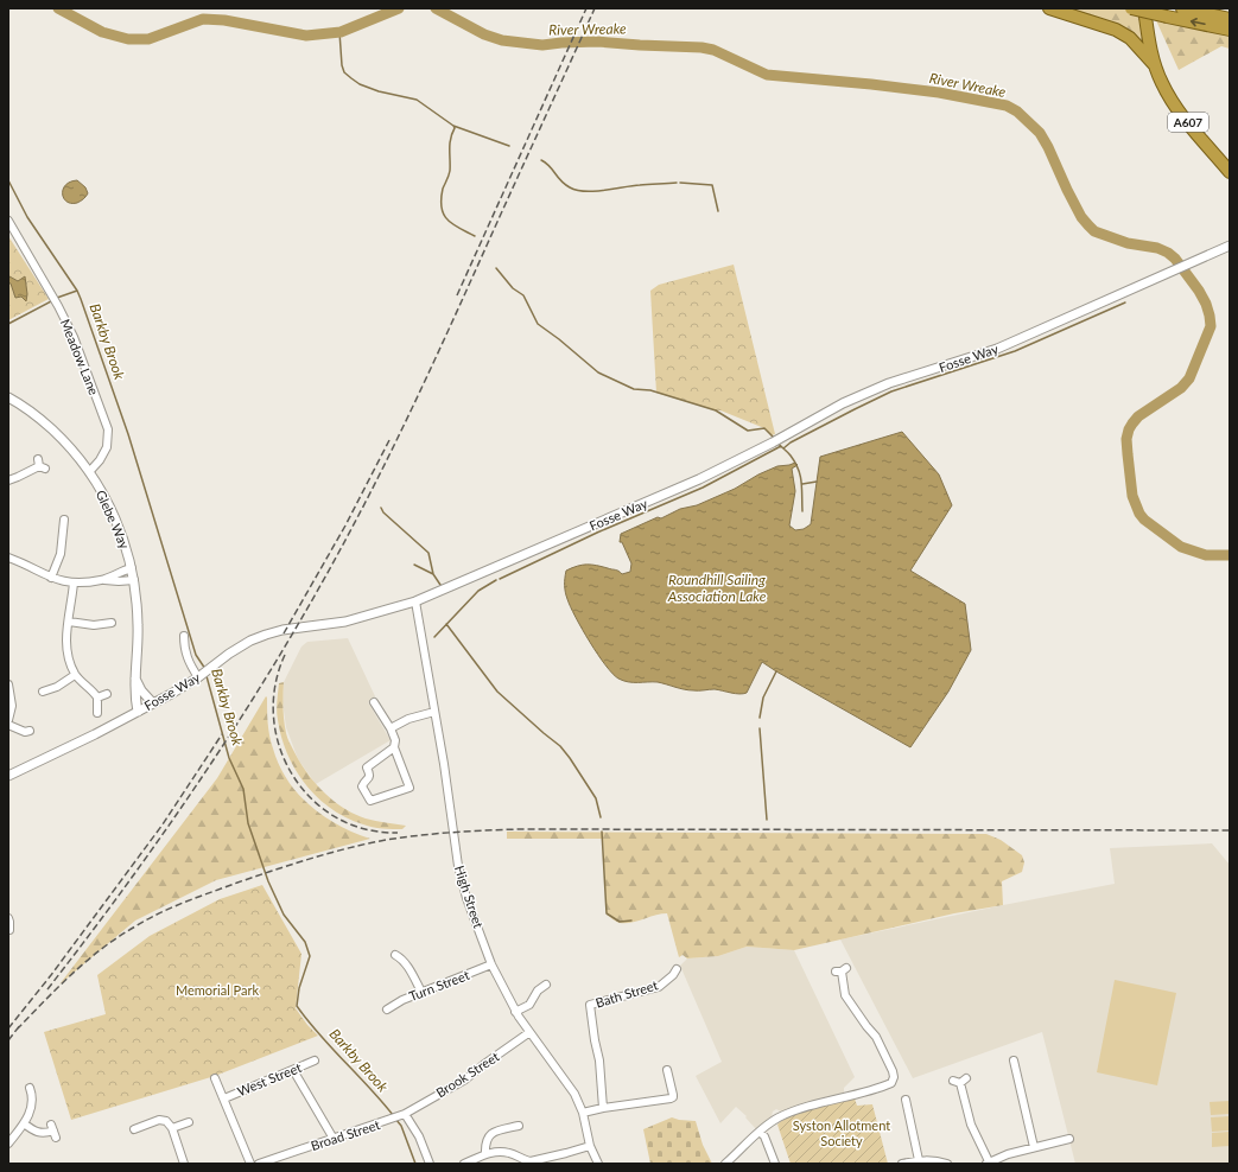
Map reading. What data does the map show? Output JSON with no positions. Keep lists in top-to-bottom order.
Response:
{
  "streets": {
    "highway": ["A607"],
    "street": [
      "Meadow Lane",
      "Fosse Way",
      "Glebe Way",
      "High Street",
      "Turn Street",
      "Bath Street",
      "Brook Street",
      "West Street",
      "Broad Street"
    ]
  },
  "crossings": [
    ["Meadow Lane", "Glebe Way"],
    ["Fosse Way", "Glebe Way"],
    ["Fosse Way", "High Street"],
    ["High Street", "Turn Street"],
    ["High Street", "Brook Street"],
    ["Brook Street", "Broad Street"]
  ],
  "water": ["River Wreake", "Barkby Brook", "Roundhill Sailing Association Lake"],
  "parks": ["Memorial Park", "Syston Allotment Society"]
}
